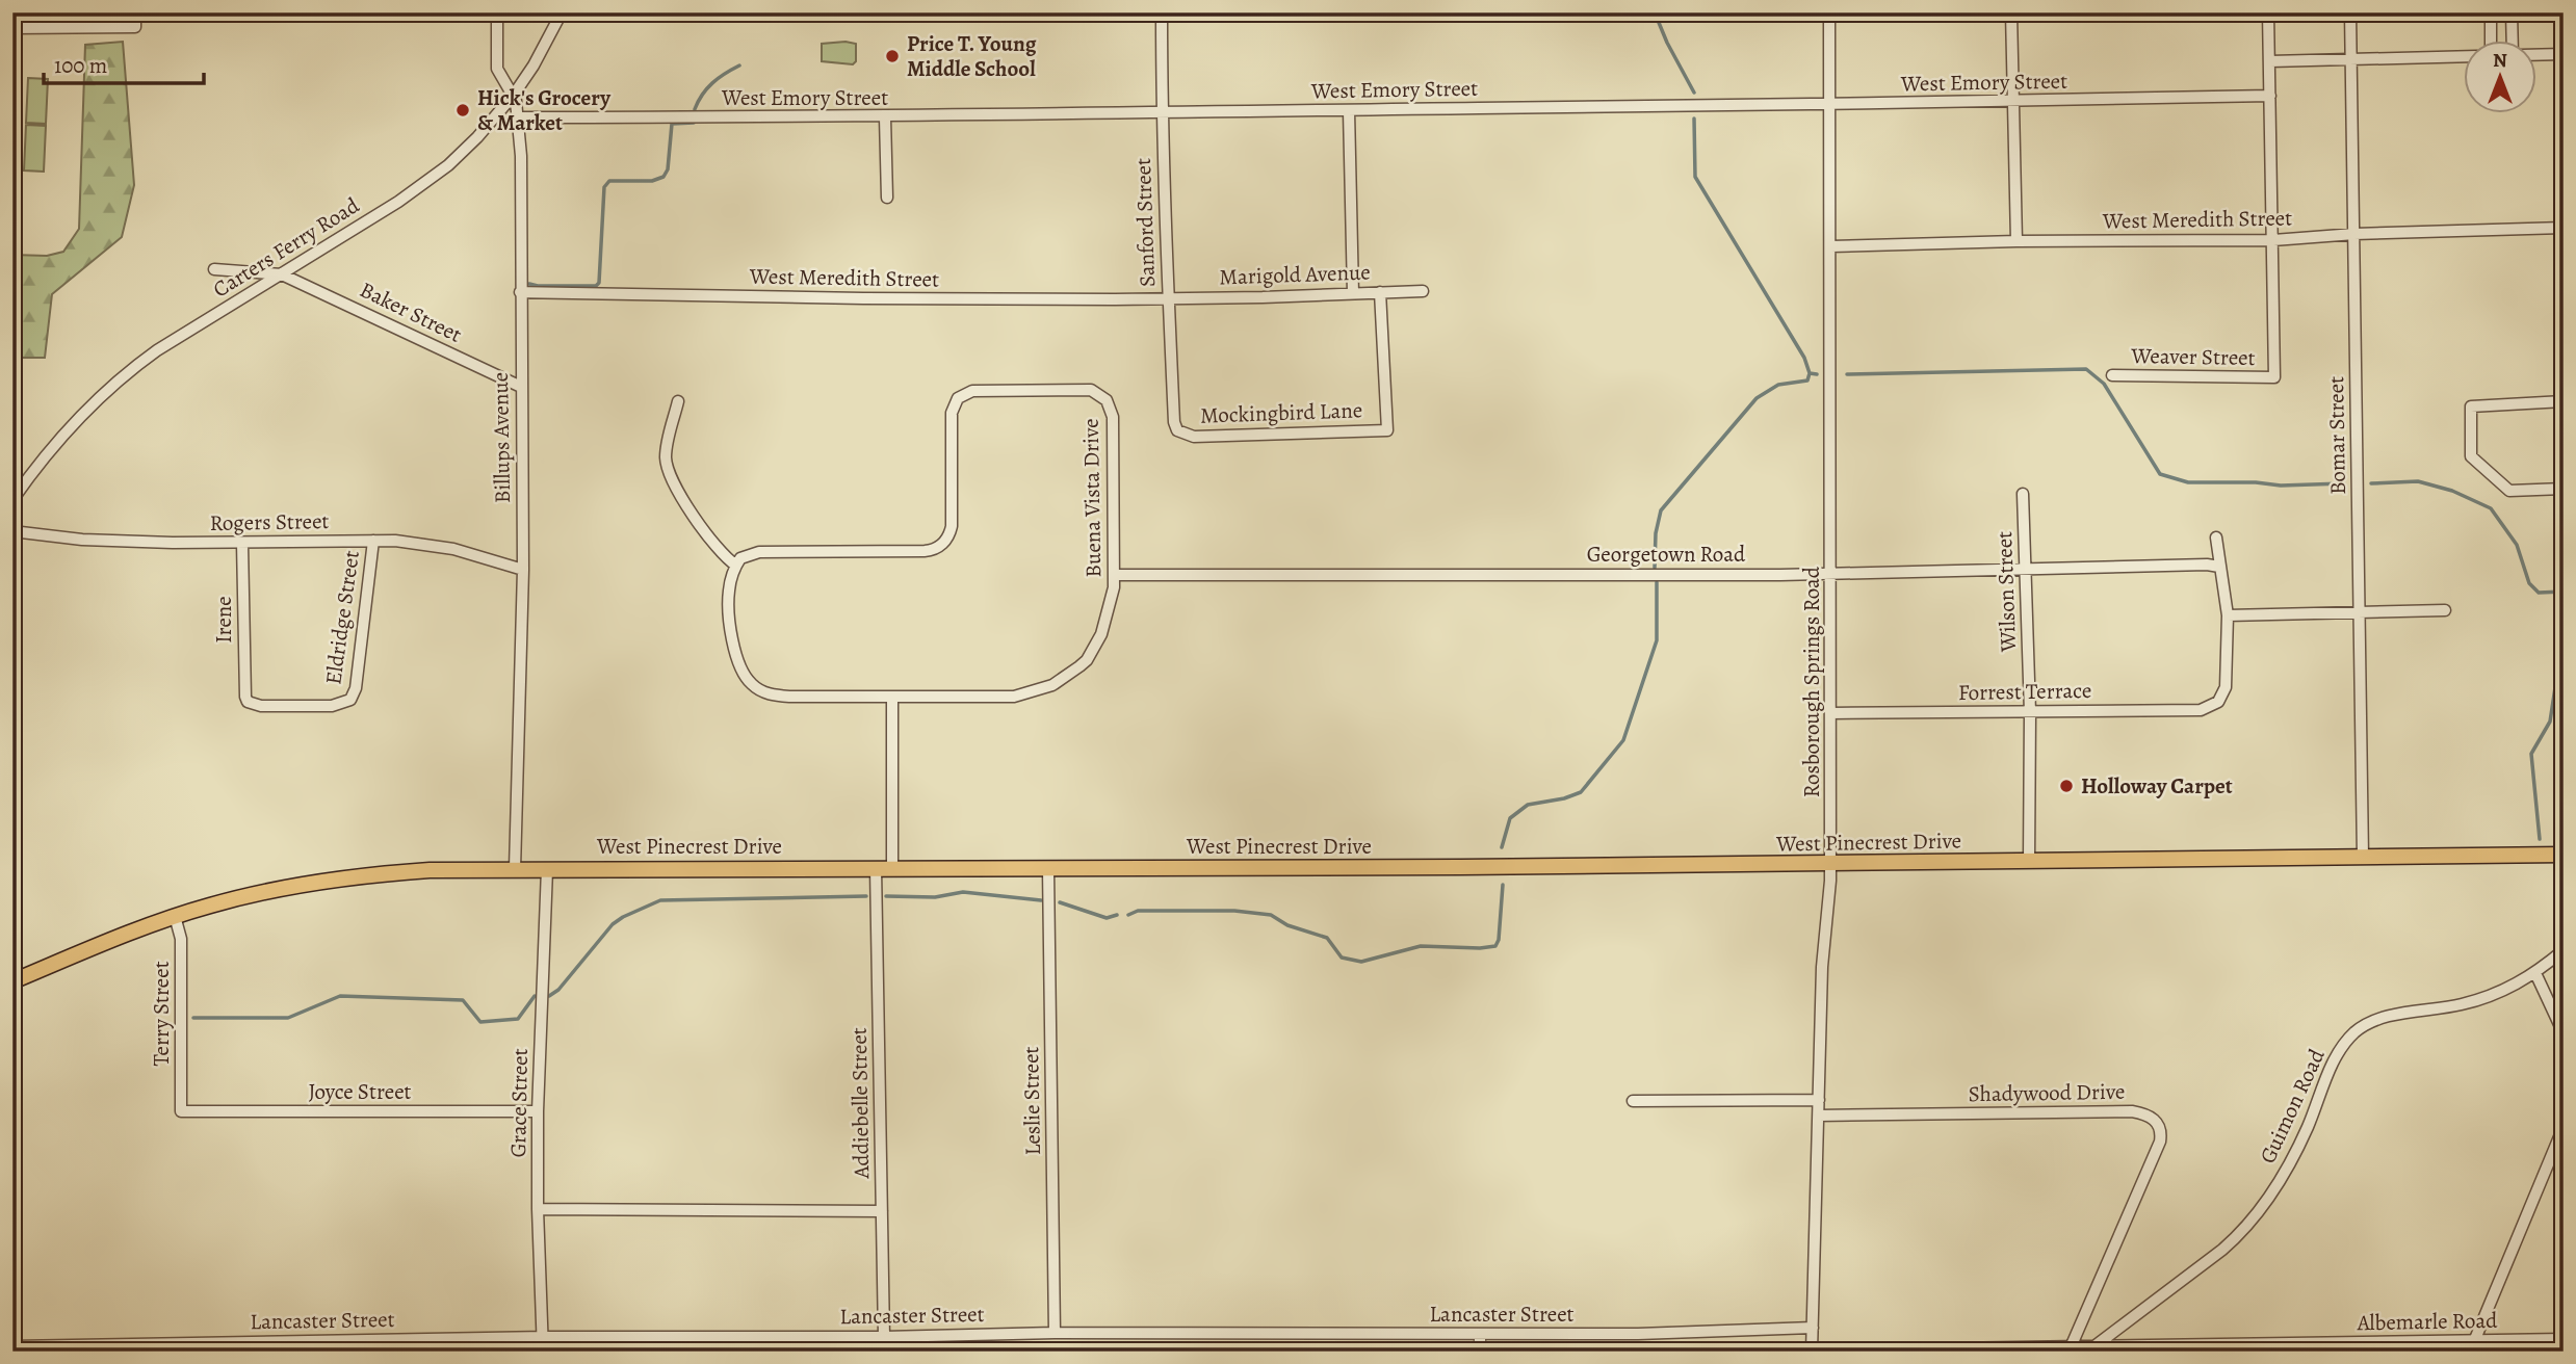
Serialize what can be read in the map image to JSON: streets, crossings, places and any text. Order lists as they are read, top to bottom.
{
  "streets": {
    "main road": ["West Pinecrest Drive"],
    "street": [
      "West Emory Street",
      "West Meredith Street",
      "Sanford Street",
      "Carters Ferry Road",
      "Marigold Avenue",
      "Baker Street",
      "Weaver Street",
      "Mockingbird Lane",
      "Bomar Street",
      "Billups Avenue",
      "Buena Vista Drive",
      "Rogers Street",
      "Georgetown Road",
      "Wilson Street",
      "Eldridge Street",
      "Irene",
      "Rosborough Springs Road",
      "Forrest Terrace",
      "Terry Street",
      "Joyce Street",
      "Shadywood Drive",
      "Leslie Street",
      "Grace Street",
      "Addiebelle Street",
      "Guimon Road",
      "Lancaster Street",
      "Albemarle Road"
    ]
  },
  "crossings": [
    ["West Emory Street", "Sanford Street"],
    ["West Emory Street", "Billups Avenue"],
    ["West Emory Street", "Rosborough Springs Road"],
    ["West Meredith Street", "Sanford Street"],
    ["West Meredith Street", "Marigold Avenue"],
    ["West Meredith Street", "Weaver Street"],
    ["West Meredith Street", "Bomar Street"],
    ["West Meredith Street", "Billups Avenue"],
    ["West Meredith Street", "Rosborough Springs Road"],
    ["Sanford Street", "Marigold Avenue"],
    ["Sanford Street", "Mockingbird Lane"],
    ["Carters Ferry Road", "Baker Street"],
    ["Carters Ferry Road", "Billups Avenue"],
    ["Marigold Avenue", "Mockingbird Lane"],
    ["Baker Street", "Billups Avenue"],
    ["Bomar Street", "West Pinecrest Drive"],
    ["Billups Avenue", "Rogers Street"],
    ["Billups Avenue", "West Pinecrest Drive"],
    ["Buena Vista Drive", "Georgetown Road"],
    ["Rogers Street", "Eldridge Street"],
    ["Rogers Street", "Irene"],
    ["Georgetown Road", "Wilson Street"],
    ["Georgetown Road", "Rosborough Springs Road"],
    ["Wilson Street", "Forrest Terrace"],
    ["Wilson Street", "West Pinecrest Drive"],
    ["Eldridge Street", "Irene"],
    ["Rosborough Springs Road", "Forrest Terrace"],
    ["Rosborough Springs Road", "West Pinecrest Drive"],
    ["Rosborough Springs Road", "Shadywood Drive"],
    ["Rosborough Springs Road", "Lancaster Street"],
    ["Rosborough Springs Road", "Albemarle Road"],
    ["West Pinecrest Drive", "Terry Street"],
    ["West Pinecrest Drive", "Leslie Street"],
    ["West Pinecrest Drive", "Grace Street"],
    ["West Pinecrest Drive", "Addiebelle Street"],
    ["Terry Street", "Joyce Street"],
    ["Joyce Street", "Grace Street"],
    ["Shadywood Drive", "Albemarle Road"],
    ["Leslie Street", "Lancaster Street"],
    ["Grace Street", "Lancaster Street"],
    ["Addiebelle Street", "Lancaster Street"],
    ["Guimon Road", "Albemarle Road"]
  ],
  "places": ["Price T. Young Middle School", "Hick's Grocery & Market", "Holloway Carpet"],
  "scale_bar": "100 m",
  "north": "top"
}
